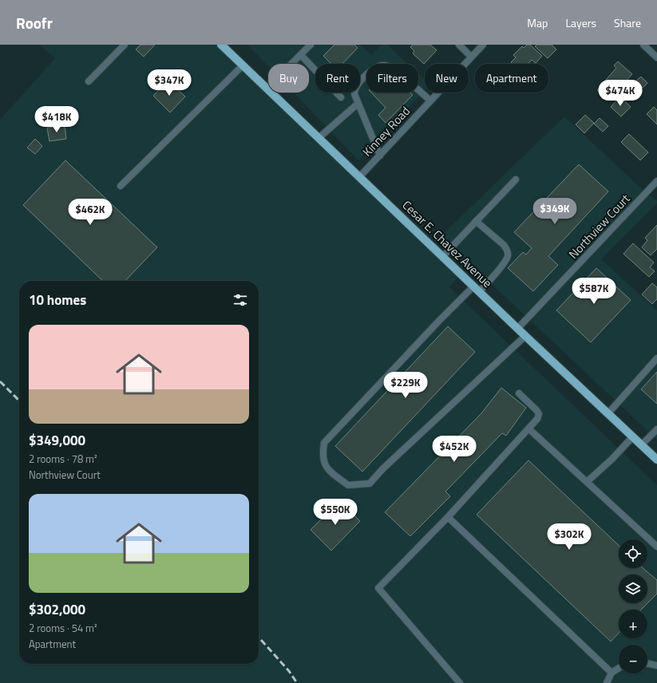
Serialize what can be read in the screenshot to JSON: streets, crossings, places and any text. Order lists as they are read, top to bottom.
{
  "streets": {
    "main road": ["Cesar E. Chavez Avenue"],
    "street": ["Kinney Road", "Northview Court"]
  },
  "crossings": [
    ["Kinney Road", "Cesar E. Chavez Avenue"],
    ["Northview Court", "Cesar E. Chavez Avenue"]
  ],
  "page": {
    "header": "Roofr",
    "nav": ["Map", "Layers", "Share"],
    "chip": [
      "Buy",
      "Rent",
      "Filters",
      "New",
      "Apartment"
    ],
    "price": [
      "$347K",
      "$474K",
      "$418K",
      "$349K",
      "$462K",
      "$587K",
      "$229K",
      "$452K",
      "$550K",
      "$302K"
    ],
    "heading": "10 homes",
    "list": [
      {
        "name": "$349,000",
        "note": "2 rooms · 78 m² · Northview Court"
      },
      {
        "name": "$302,000",
        "note": "2 rooms · 54 m² · Apartment"
      }
    ],
    "map_buttons": ["+", "−"]
  }
}
